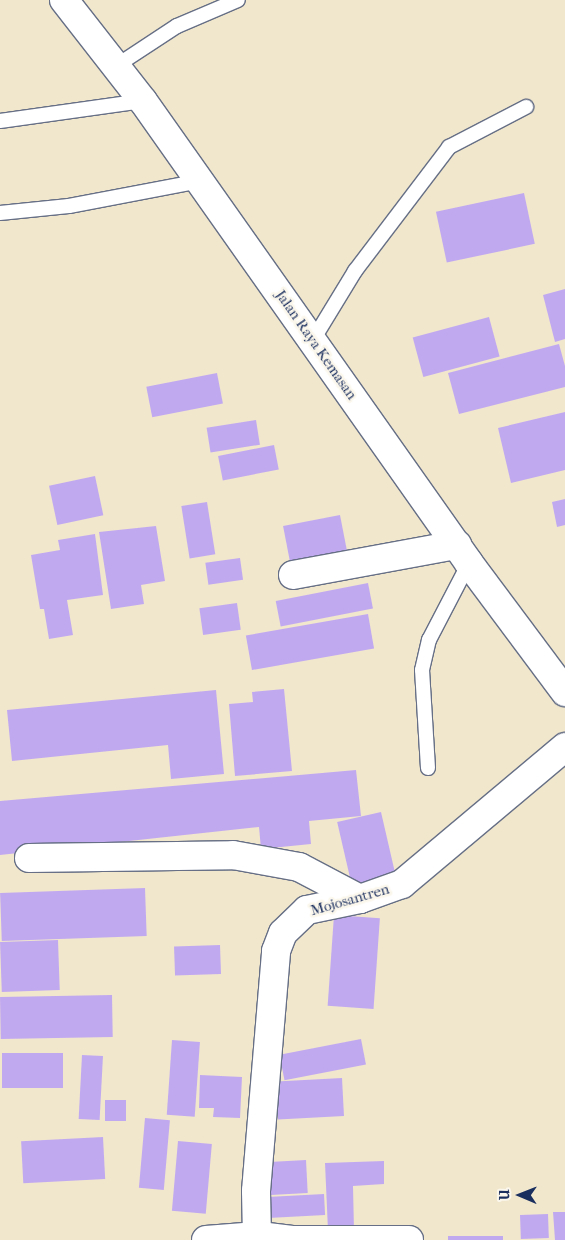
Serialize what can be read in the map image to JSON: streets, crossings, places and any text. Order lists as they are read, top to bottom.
{
  "streets": {
    "street": ["Jalan Raya Kemasan", "Mojosantren"]
  },
  "north": "left"
}
